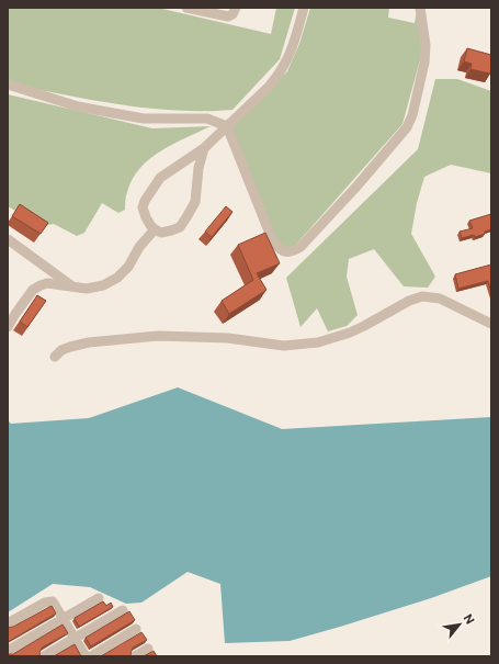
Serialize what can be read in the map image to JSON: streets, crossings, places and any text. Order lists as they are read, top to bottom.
{
  "north": "top right"
}
